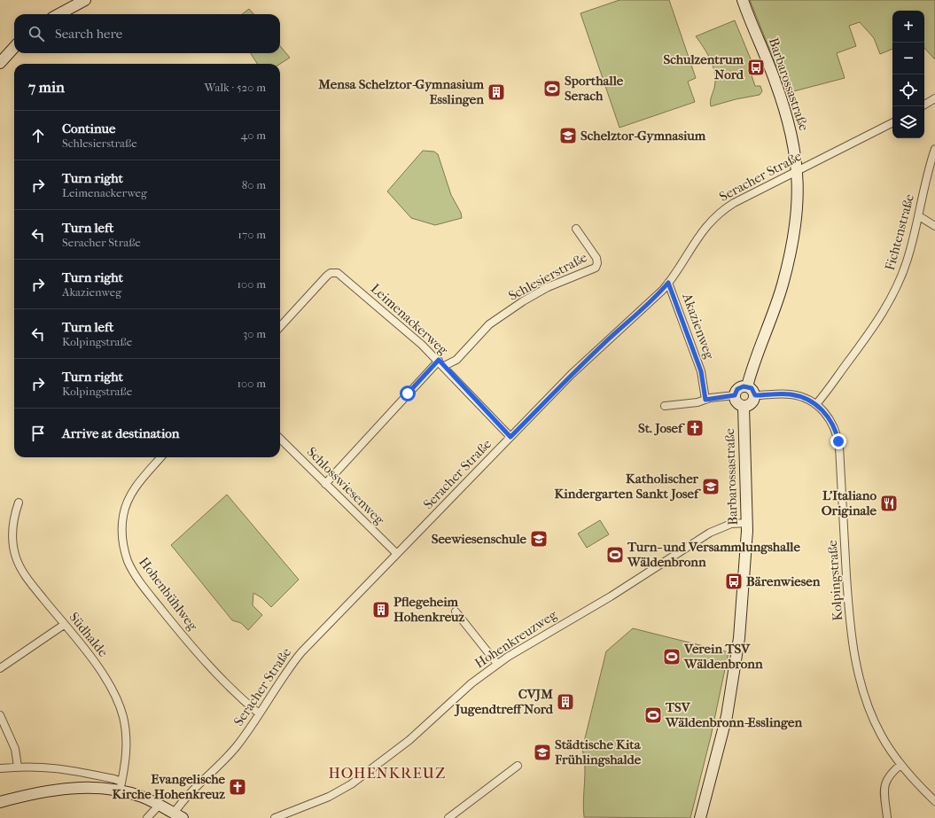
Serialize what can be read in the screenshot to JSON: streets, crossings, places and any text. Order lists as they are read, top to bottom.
{
  "streets": {
    "street": [
      "Barbarossastraße",
      "Seracher Straße",
      "Fichtenstraße",
      "Schlesierstraße",
      "Leimenackerweg",
      "Akazienweg",
      "Schlosswiesenweg",
      "Kolpingstraße",
      "Hohenbühlweg",
      "Südhalde",
      "Hohenkreuzweg"
    ]
  },
  "crossings": [
    ["Barbarossastraße", "Seracher Straße"],
    ["Barbarossastraße", "Kolpingstraße"],
    ["Barbarossastraße", "Hohenkreuzweg"],
    ["Seracher Straße", "Leimenackerweg"],
    ["Seracher Straße", "Akazienweg"],
    ["Seracher Straße", "Schlosswiesenweg"],
    ["Seracher Straße", "Hohenbühlweg"],
    ["Fichtenstraße", "Kolpingstraße"],
    ["Schlesierstraße", "Leimenackerweg"]
  ],
  "districts": ["HOHENKREUZ"],
  "places": {
    "bus stop": ["Schulzentrum Nord", "Bärenwiesen"],
    "sports": [
      "Sporthalle Serach",
      "Turn- und Versammlungshalle Wäldenbronn",
      "Verein TSV Wäldenbronn",
      "TSV Wäldenbronn-Esslingen"
    ],
    "building": ["Mensa Schelztor-Gymnasium Esslingen", "Pflegeheim Hohenkreuz", "CVJM Jugendtreff Nord"],
    "school or university": [
      "Schelztor-Gymnasium",
      "Katholischer Kindergarten Sankt Josef",
      "Seewiesenschule",
      "Städtische Kita Frühlingshalde"
    ],
    "church": ["St. Josef", "Evangelische Kirche Hohenkreuz"],
    "restaurant": ["L'Italiano Originale"]
  },
  "page": {
    "map_buttons": ["+", "−"],
    "search": "Search here",
    "heading": ["7 min", "Walk · 520 m"],
    "list": [
      ["Continue", "Schlesierstraße", "40 m"],
      ["Turn right", "Leimenackerweg", "80 m"],
      ["Turn left", "Seracher Straße", "170 m"],
      ["Turn right", "Akazienweg", "100 m"],
      ["Turn left", "Kolpingstraße", "30 m"],
      ["Turn right", "Kolpingstraße", "100 m"],
      "Arrive at destination"
    ]
  }
}
